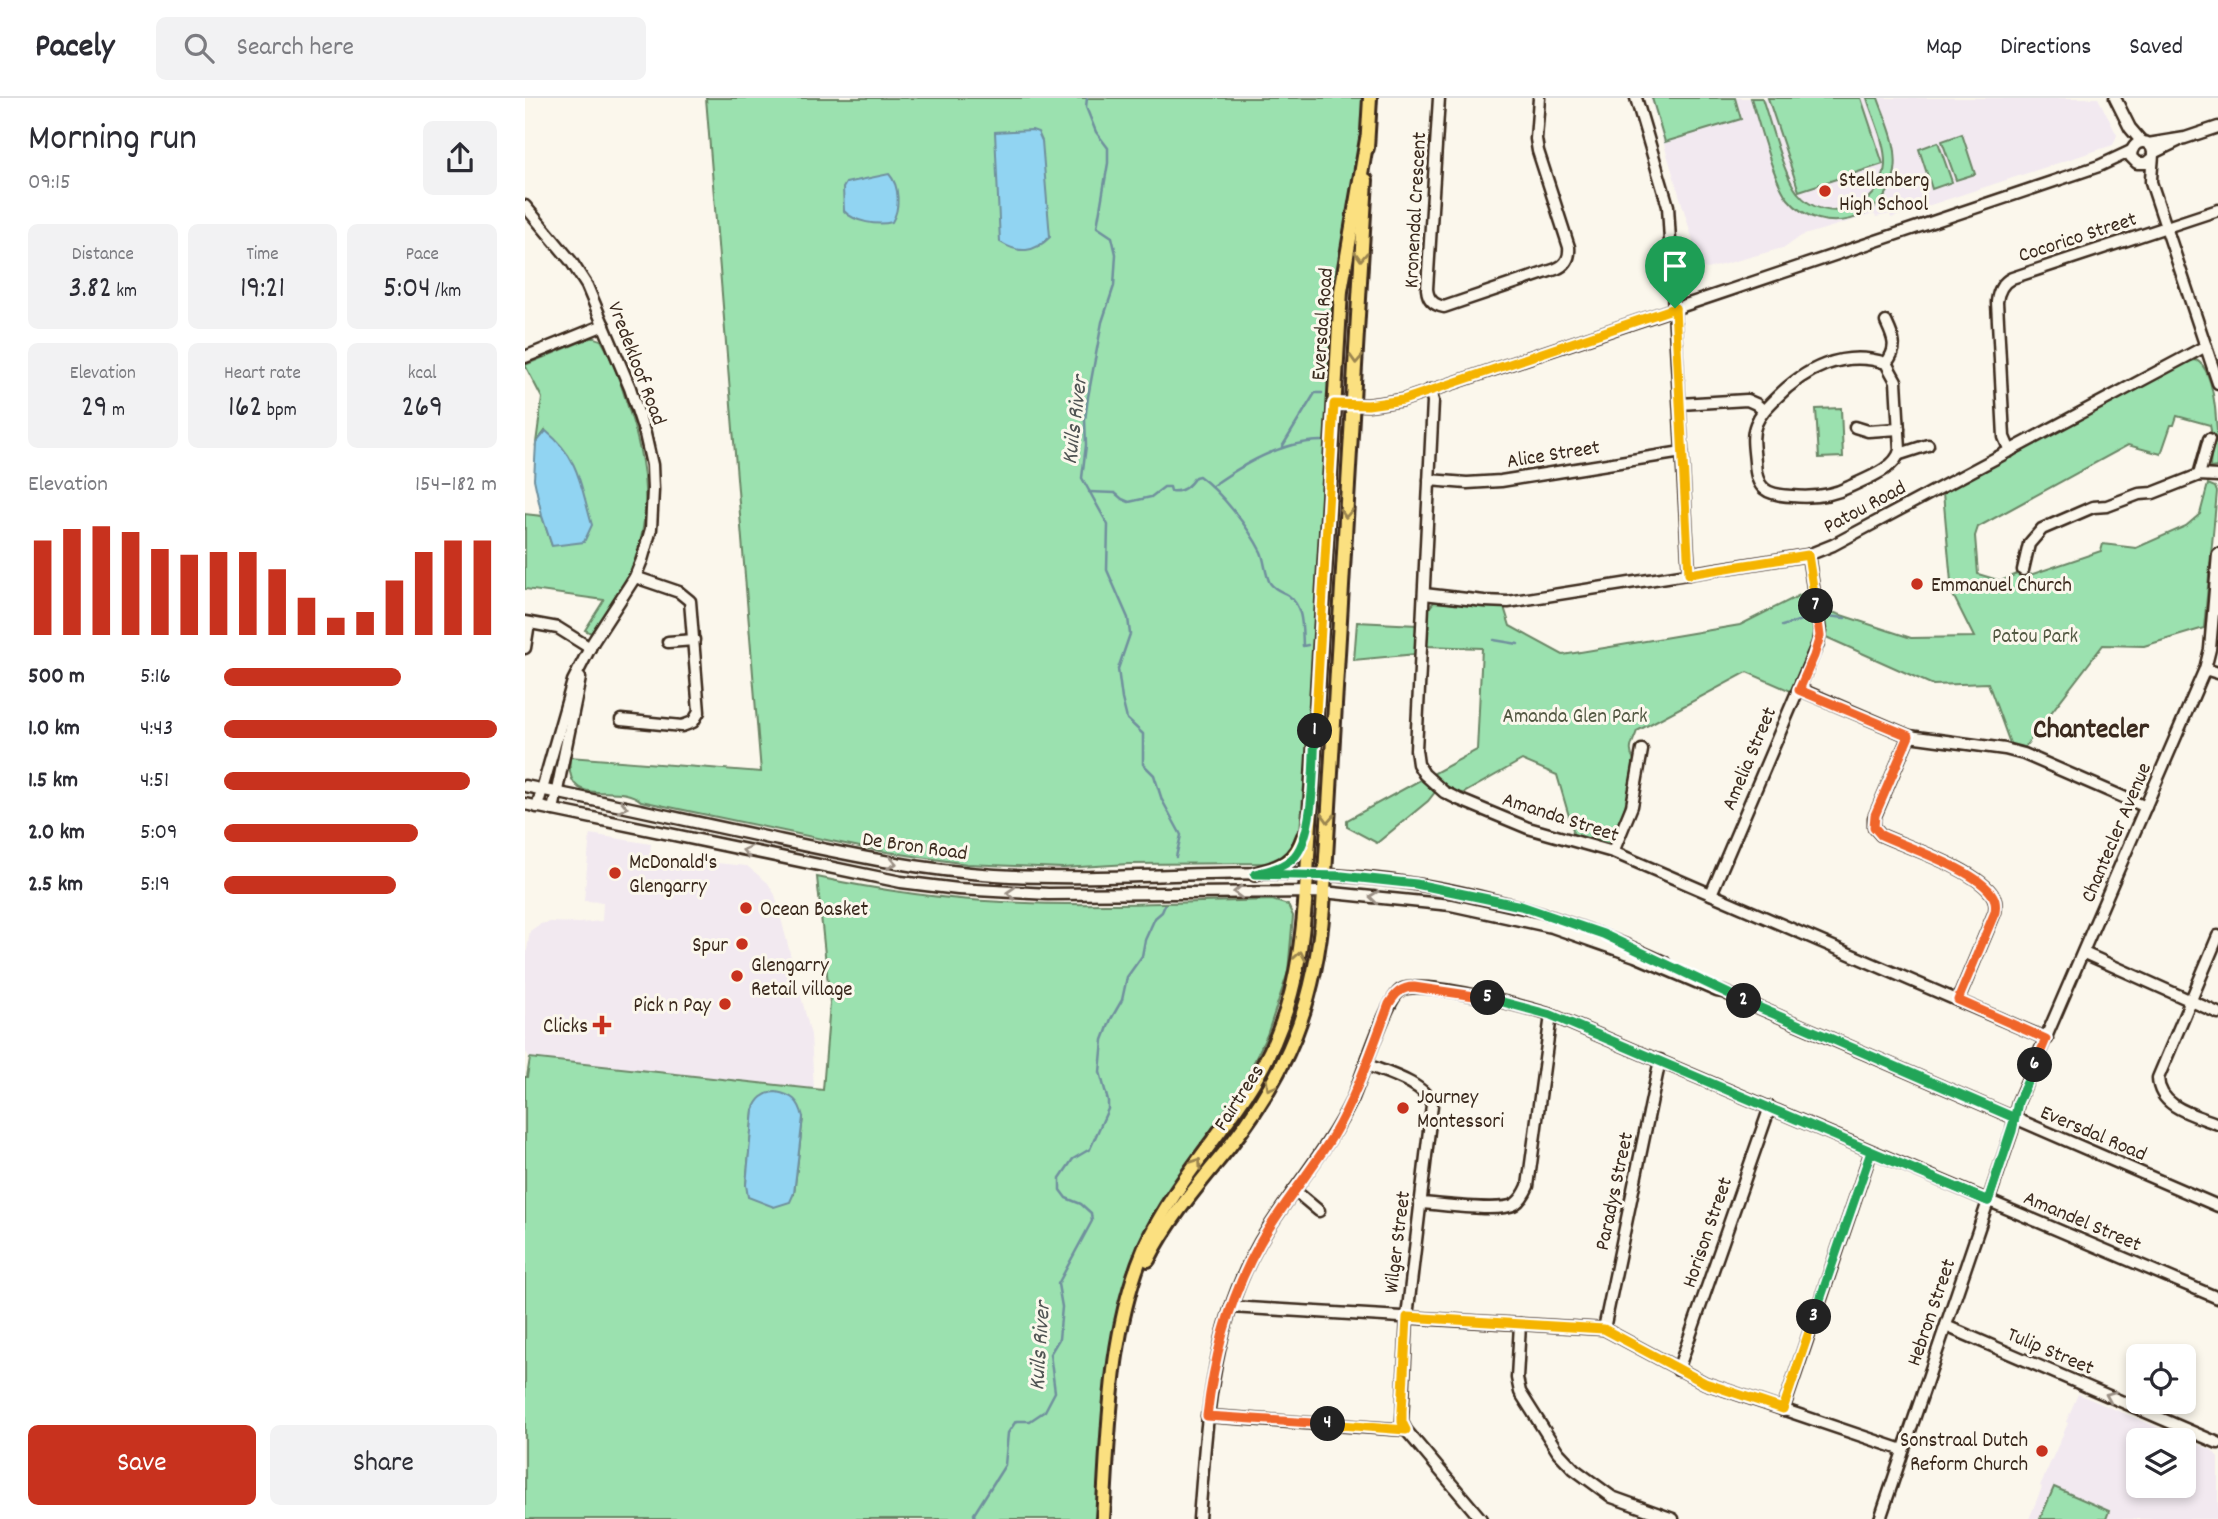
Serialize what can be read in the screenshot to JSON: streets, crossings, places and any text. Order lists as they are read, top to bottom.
{
  "streets": {
    "main road": ["Eversdal Road", "Fairtrees"],
    "street": [
      "Kronendal Crescent",
      "Cocorico Street",
      "Vredekloof Road",
      "Alice Street",
      "Patou Road",
      "Amelia Street",
      "Amanda Street",
      "Chantecler Avenue",
      "De Bron Road",
      "Paradys Street",
      "Amandel Street",
      "Horison Street",
      "Wilger Street",
      "Hebron Street",
      "Tulip Street"
    ]
  },
  "crossings": [
    ["Cocorico Street", "Patou Road"],
    ["Eversdal Road", "Chantecler Avenue"],
    ["Eversdal Road", "De Bron Road"],
    ["Eversdal Road", "Fairtrees"],
    ["Eversdal Road", "Hebron Street"],
    ["Vredekloof Road", "De Bron Road"],
    ["Alice Street", "Amanda Street"],
    ["Patou Road", "Amelia Street"],
    ["Patou Road", "Amanda Street"],
    ["Amelia Street", "Amanda Street"],
    ["Amanda Street", "Chantecler Avenue"],
    ["Chantecler Avenue", "Hebron Street"],
    ["De Bron Road", "Fairtrees"],
    ["Paradys Street", "Amandel Street"],
    ["Amandel Street", "Horison Street"],
    ["Amandel Street", "Wilger Street"],
    ["Amandel Street", "Hebron Street"],
    ["Hebron Street", "Tulip Street"]
  ],
  "one_way": ["Tulip Street"],
  "districts": ["Chantecler"],
  "water": ["Kuils River"],
  "parks": ["Patou Park", "Amanda Glen Park"],
  "places": {
    "other": [
      "Stellenberg High School",
      "Emmanuel Church",
      "McDonald's Glengarry",
      "Ocean Basket",
      "Spur",
      "Glengarry Retail village",
      "Pick n Pay",
      "Journey Montessori",
      "Sonstraal Dutch Reform Church"
    ],
    "health": ["Clicks"]
  },
  "page": {
    "header": "Pacely",
    "search": "Search here",
    "nav": ["Map", "Directions", "Saved"],
    "heading": ["Morning run", "09:15"],
    "stats": [
      ["Distance", "3.82 km"],
      ["Time", "19:21"],
      ["Pace", "5:04 /km"],
      ["Elevation", "29 m"],
      ["Heart rate", "162 bpm"],
      ["kcal", "269"]
    ],
    "chart": ["Elevation", "154–182 m"],
    "pins": [
      "7",
      "1",
      "5",
      "2",
      "6",
      "3",
      "4"
    ],
    "list": [
      {
        "name": "500 m",
        "note": "5:16"
      },
      {
        "name": "1.0 km",
        "note": "4:43"
      },
      {
        "name": "1.5 km",
        "note": "4:51"
      },
      {
        "name": "2.0 km",
        "note": "5:09"
      },
      {
        "name": "2.5 km",
        "note": "5:19"
      }
    ],
    "buttons": ["Save", "Share"]
  }
}
